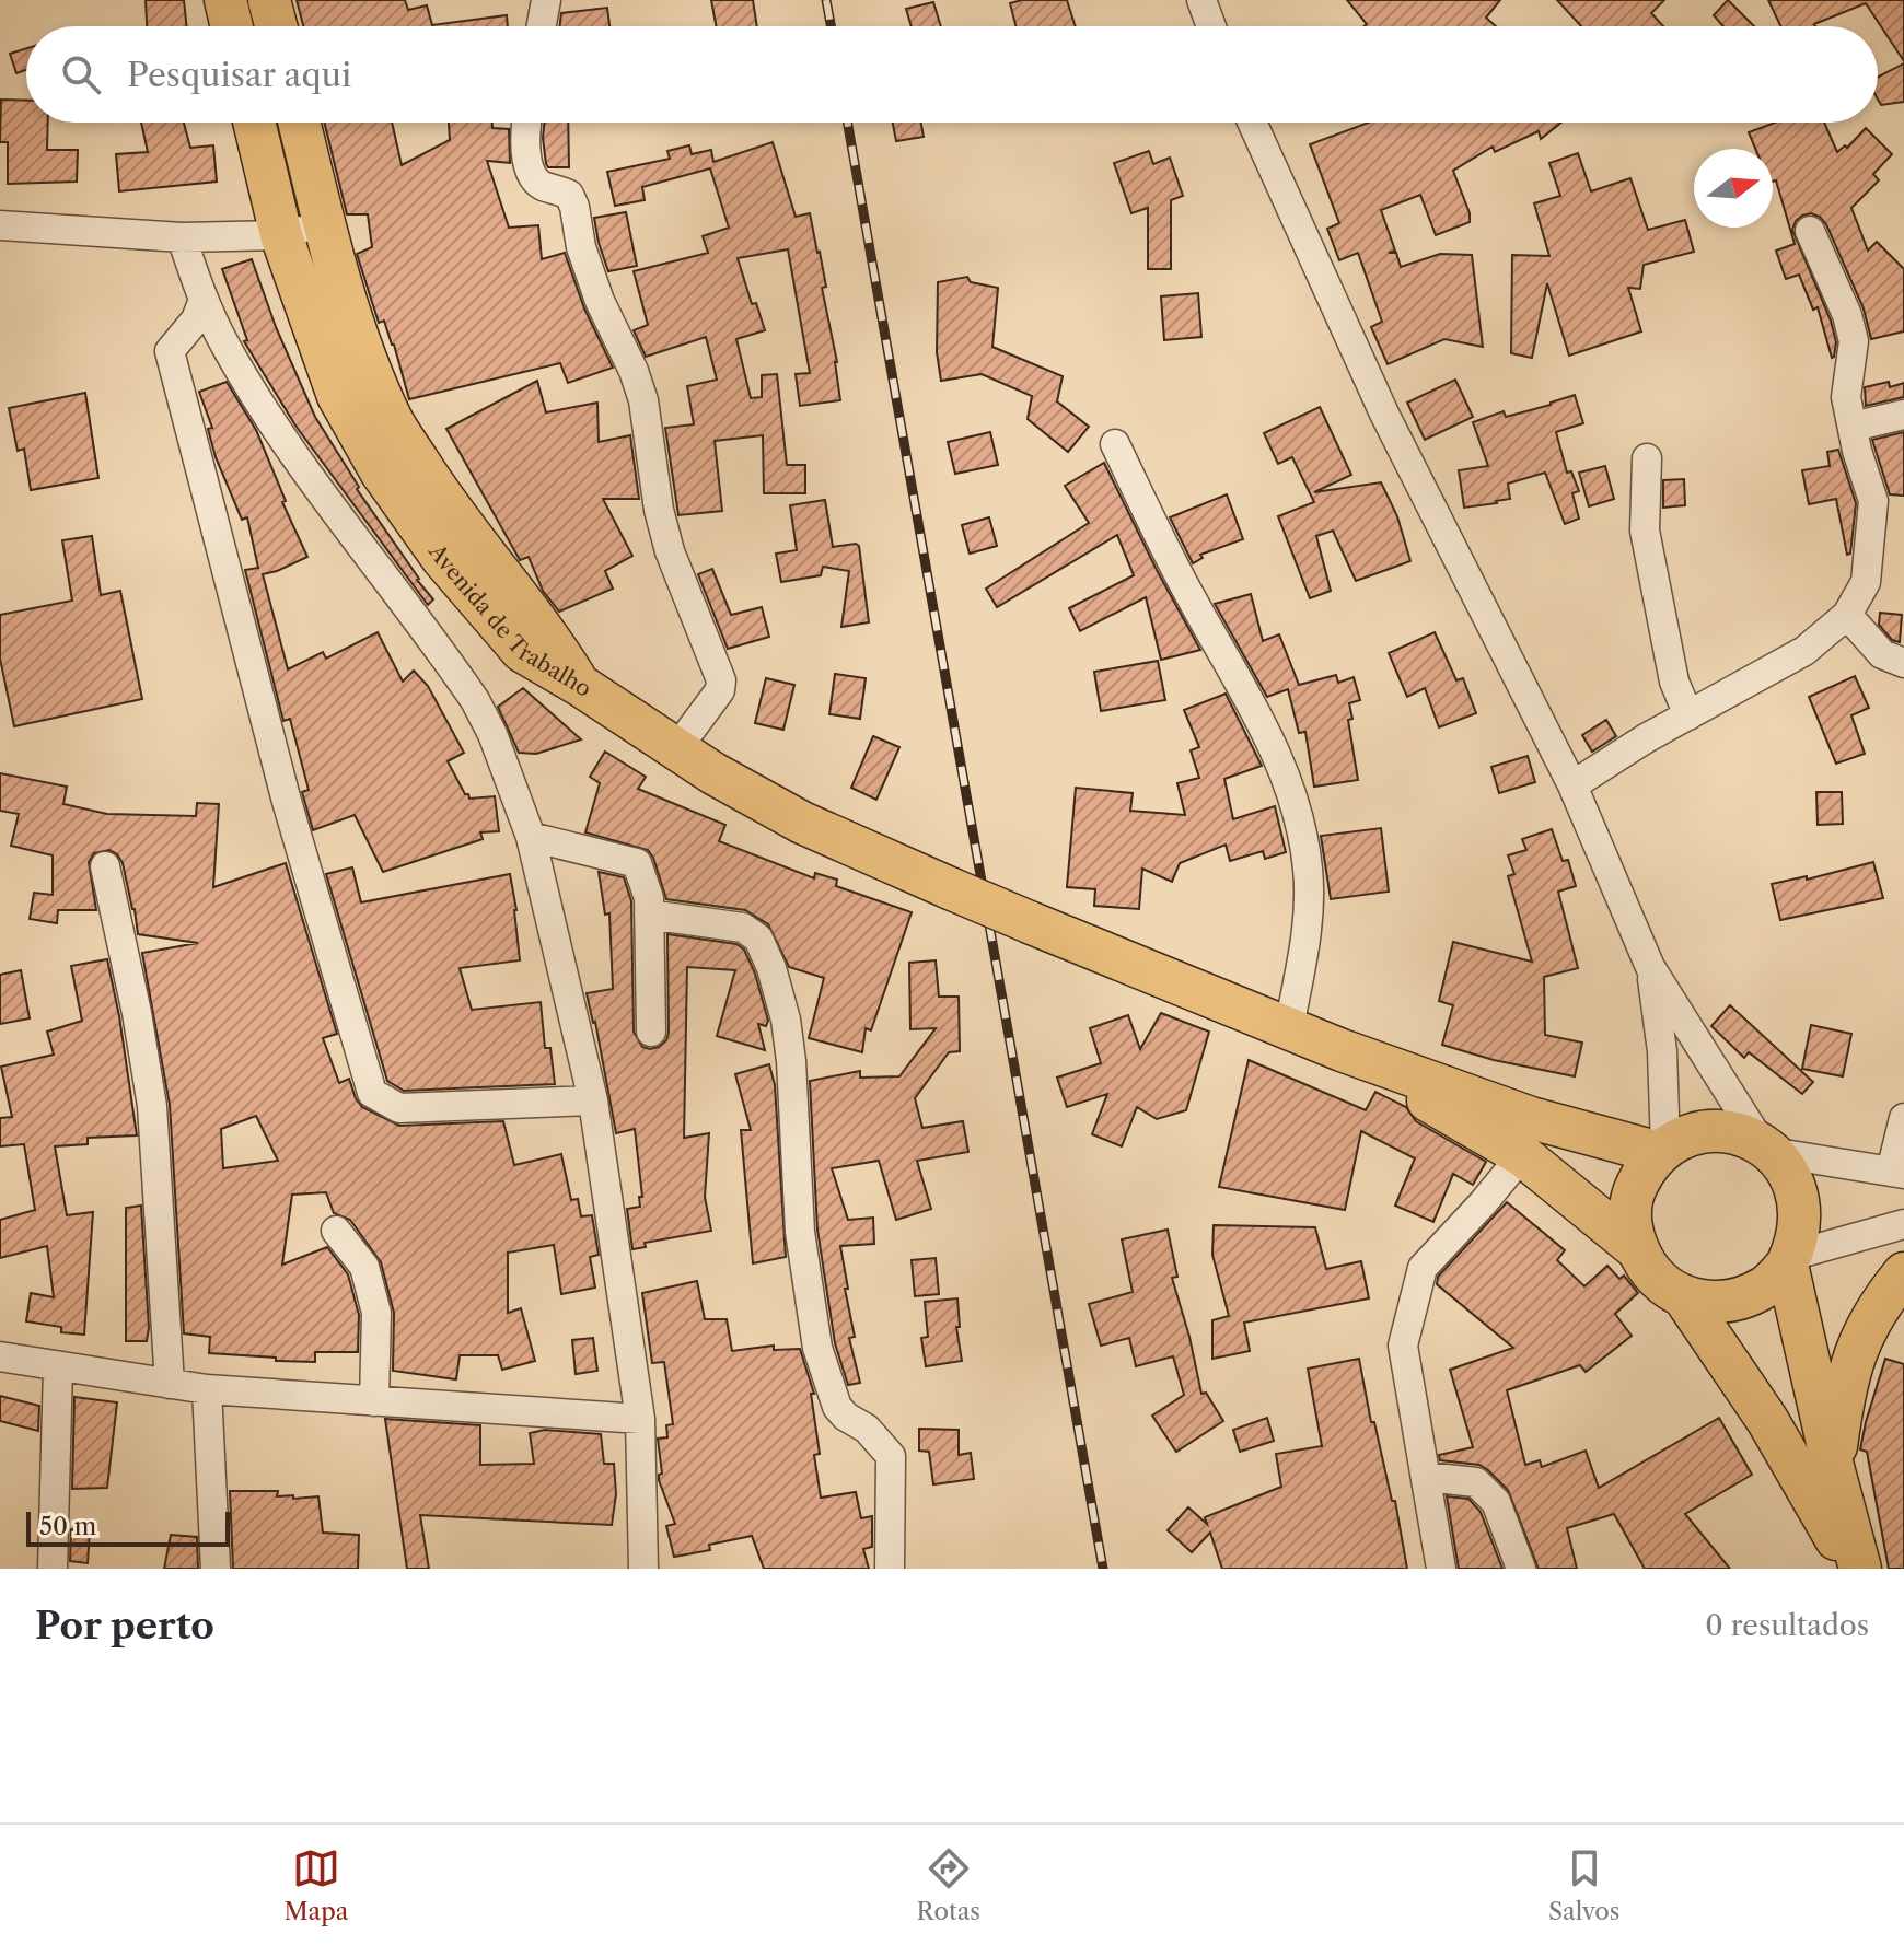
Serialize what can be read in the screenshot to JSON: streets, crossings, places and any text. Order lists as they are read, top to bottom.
{
  "streets": {
    "highway": ["Avenida de Trabalho"]
  },
  "scale_bar": "50 m",
  "north": "right",
  "page": {
    "search": "Pesquisar aqui",
    "scale": "50 m",
    "heading": ["Por perto", "0 resultados"],
    "nav": ["Mapa", "Rotas", "Salvos"]
  }
}
